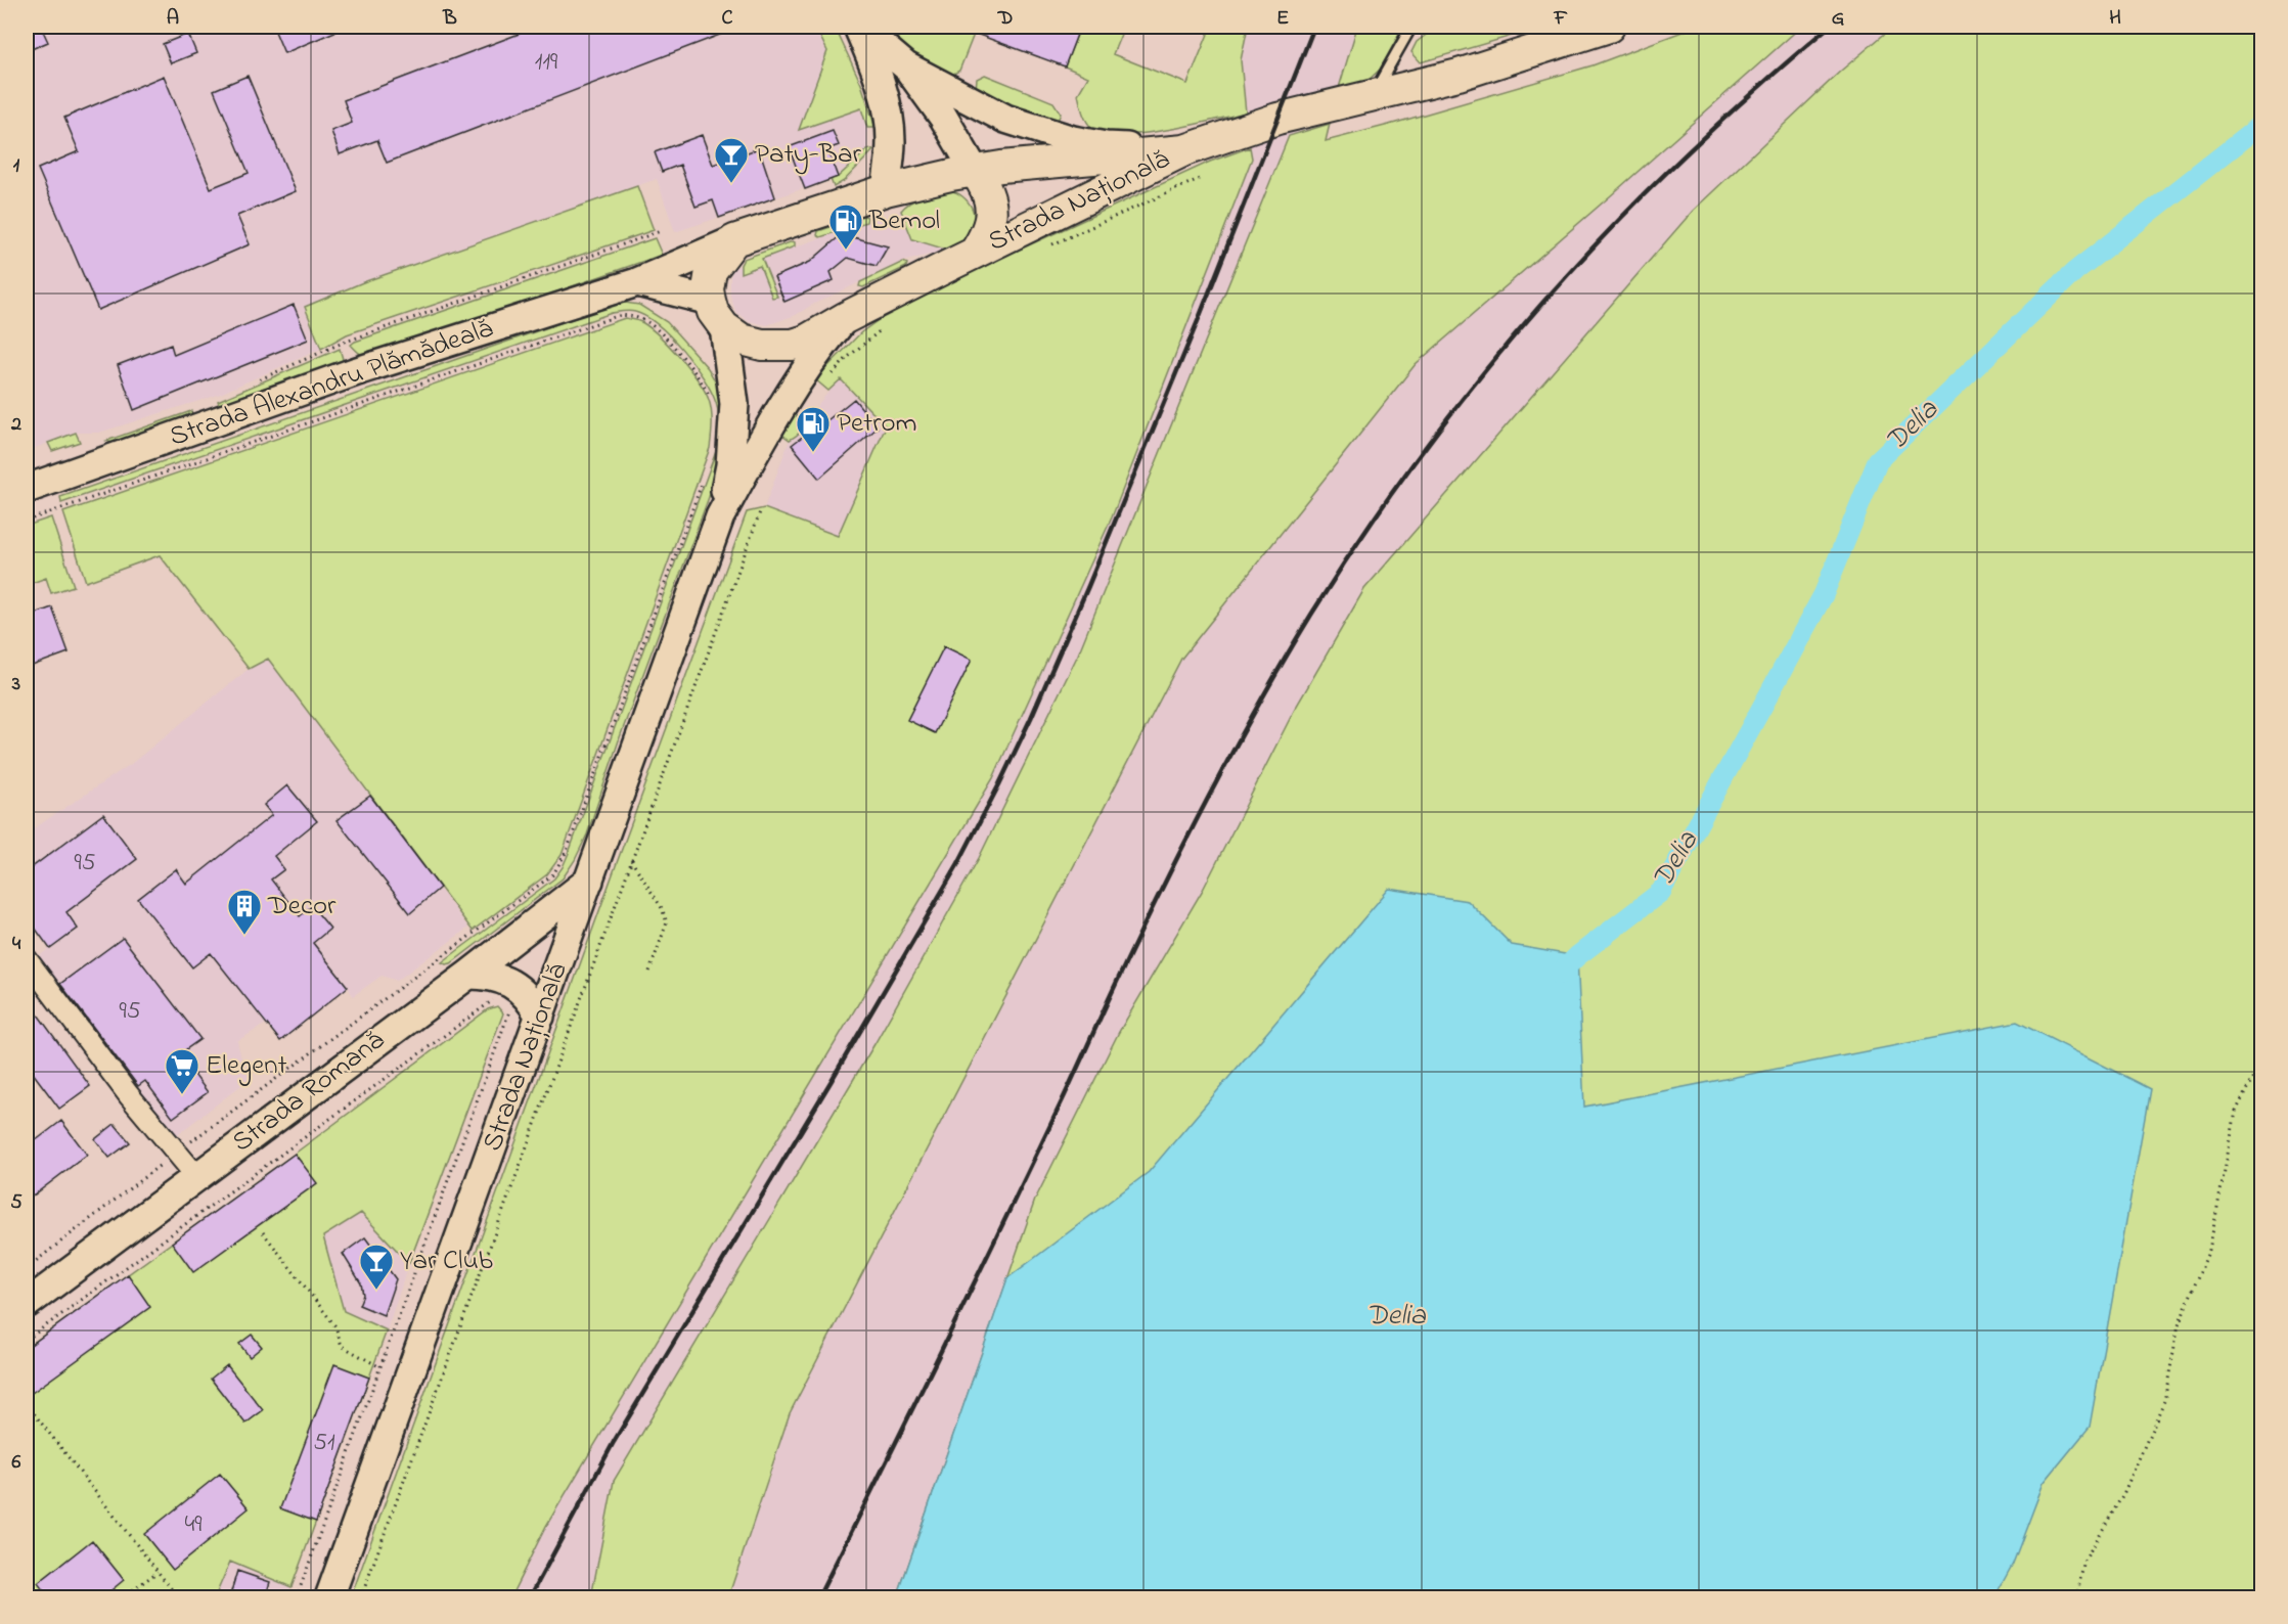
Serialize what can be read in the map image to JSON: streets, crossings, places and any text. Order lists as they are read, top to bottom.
{
  "streets": {
    "main road": ["Strada Națională"],
    "street": ["Strada Alexandru Plămădeală", "Strada Romană"]
  },
  "crossings": [
    ["Strada Națională", "Strada Alexandru Plămădeală"],
    ["Strada Națională", "Strada Romană"]
  ],
  "water": ["Delia"],
  "places": {
    "bar": ["Paty-Bar", "Yar Club"],
    "fuel station": ["Bemol", "Petrom"],
    "building": ["Decor"],
    "supermarket": ["Elegent"]
  },
  "house_numbers": [
    "119",
    "95",
    "95",
    "51",
    "49"
  ],
  "grid": {
    "columns": [
      "A",
      "B",
      "C",
      "D",
      "E",
      "F",
      "G",
      "H"
    ],
    "rows": [
      "1",
      "2",
      "3",
      "4",
      "5",
      "6"
    ]
  }
}
